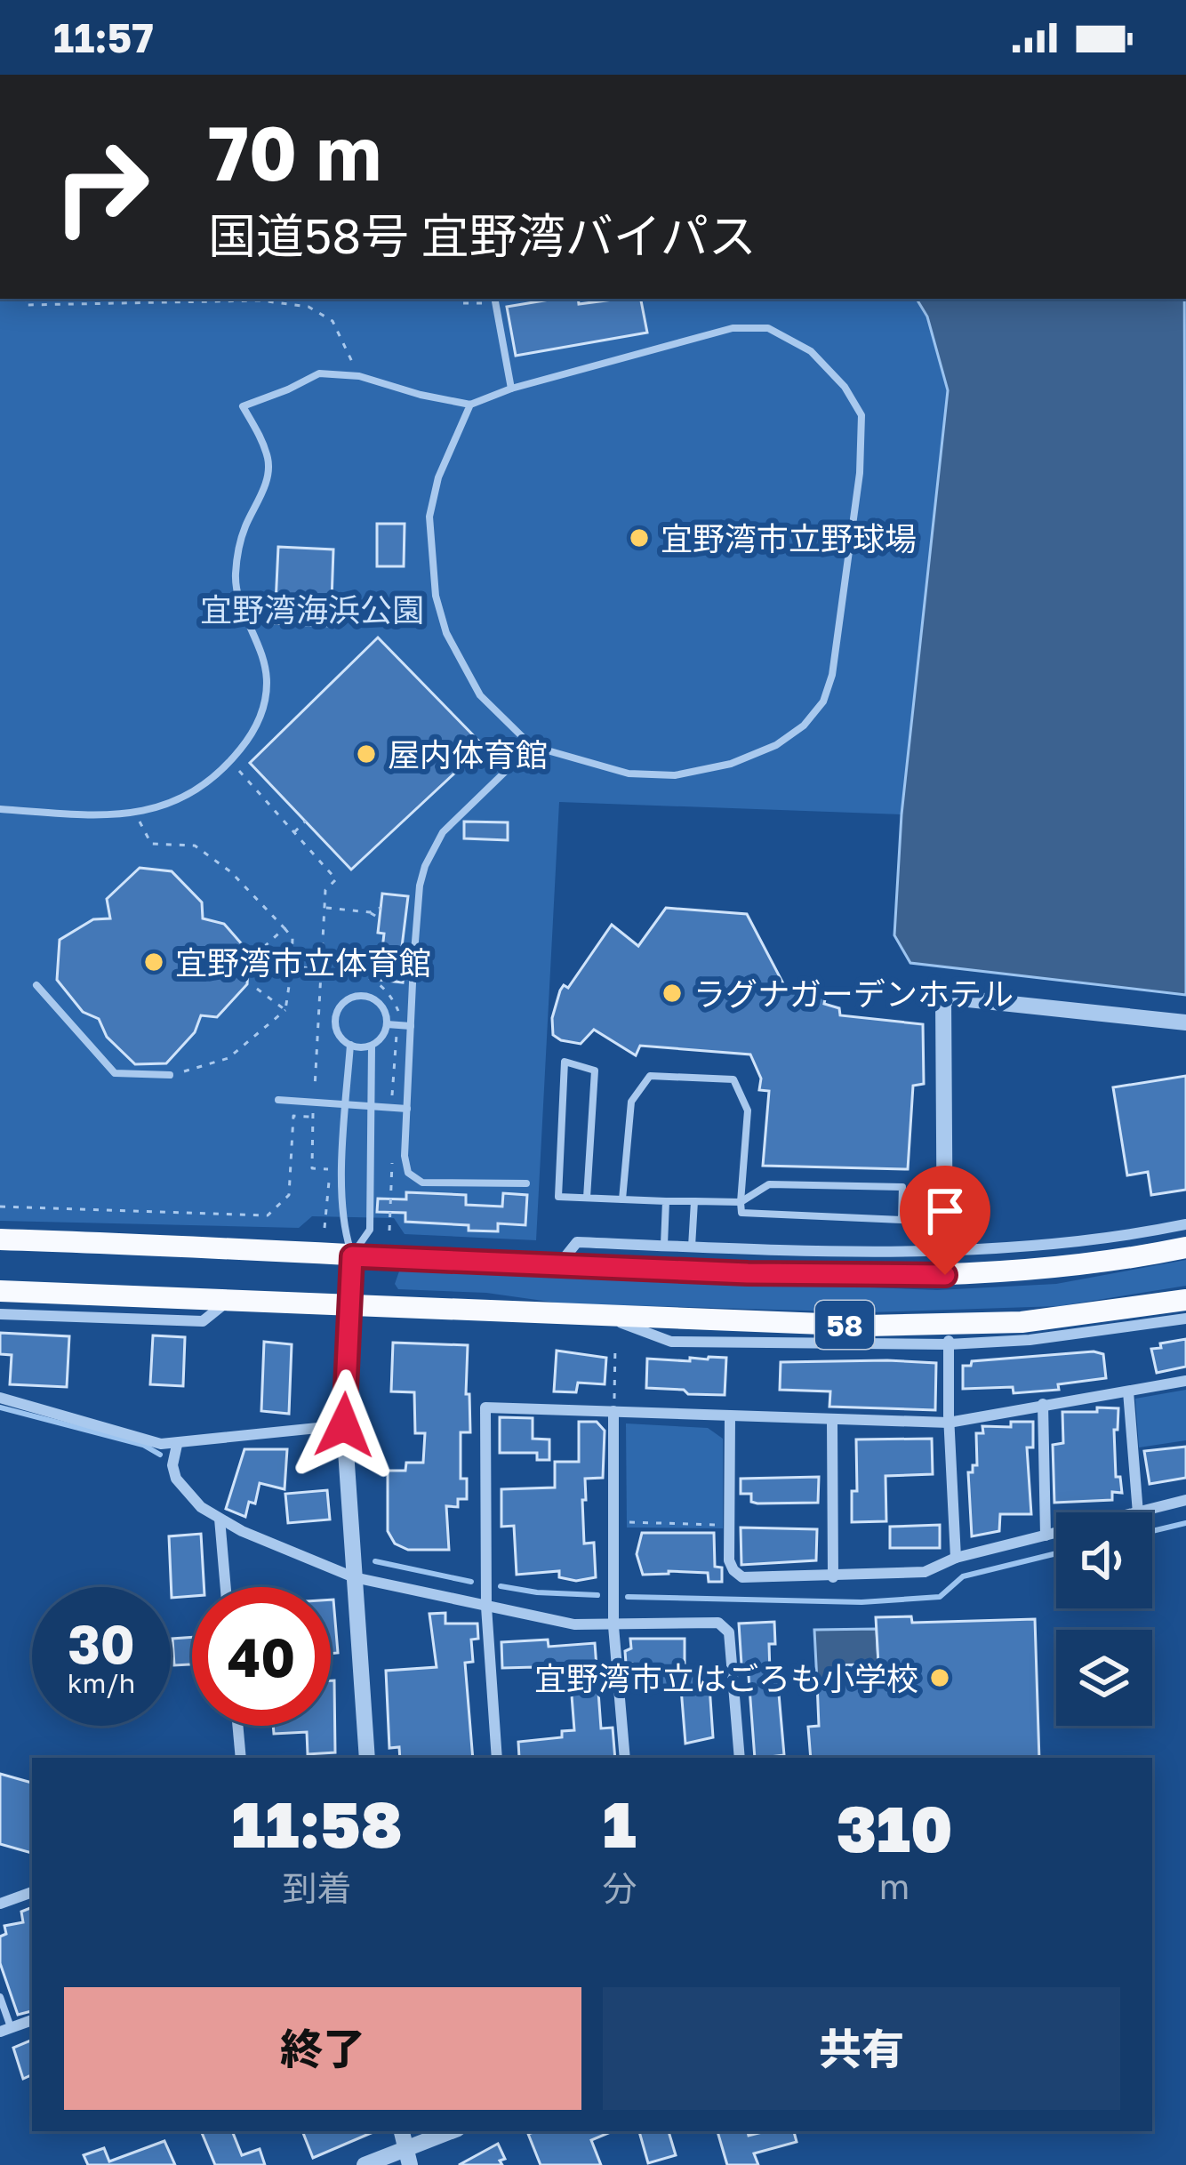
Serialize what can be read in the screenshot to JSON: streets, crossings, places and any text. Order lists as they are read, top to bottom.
{
  "streets": {
    "highway": ["58"]
  },
  "parks": ["宜野湾海浜公園"],
  "places": [
    "宜野湾市立野球場",
    "屋内体育館",
    "宜野湾市立体育館",
    "ラグナガーデンホテル",
    "宜野湾市立はごろも小学校"
  ],
  "page": {
    "status": "11:57",
    "turn": ["70 m", "国道58号 宜野湾バイパス"],
    "speed": "30 km/h",
    "limit": "40",
    "eta": [
      "11:58",
      "到着",
      "1",
      "分",
      "310",
      "m"
    ],
    "buttons": ["終了", "共有"]
  }
}
